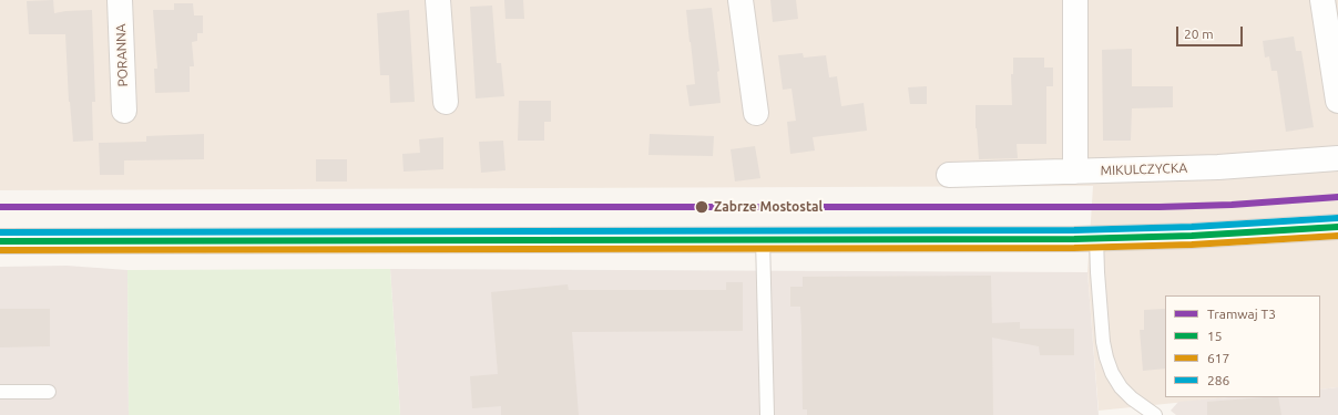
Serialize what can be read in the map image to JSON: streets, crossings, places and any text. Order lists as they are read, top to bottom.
{
  "streets": {
    "main road": ["PORANNA", "MIKULCZYCKA"]
  },
  "places": ["Zabrze Mostostal"],
  "lines": [
    "tram line T3",
    "transit line 286",
    "transit line 15",
    "transit line 617"
  ],
  "legend": [
    "Tramwaj T3",
    "15",
    "617",
    "286"
  ],
  "scale_bar": "20 m"
}
